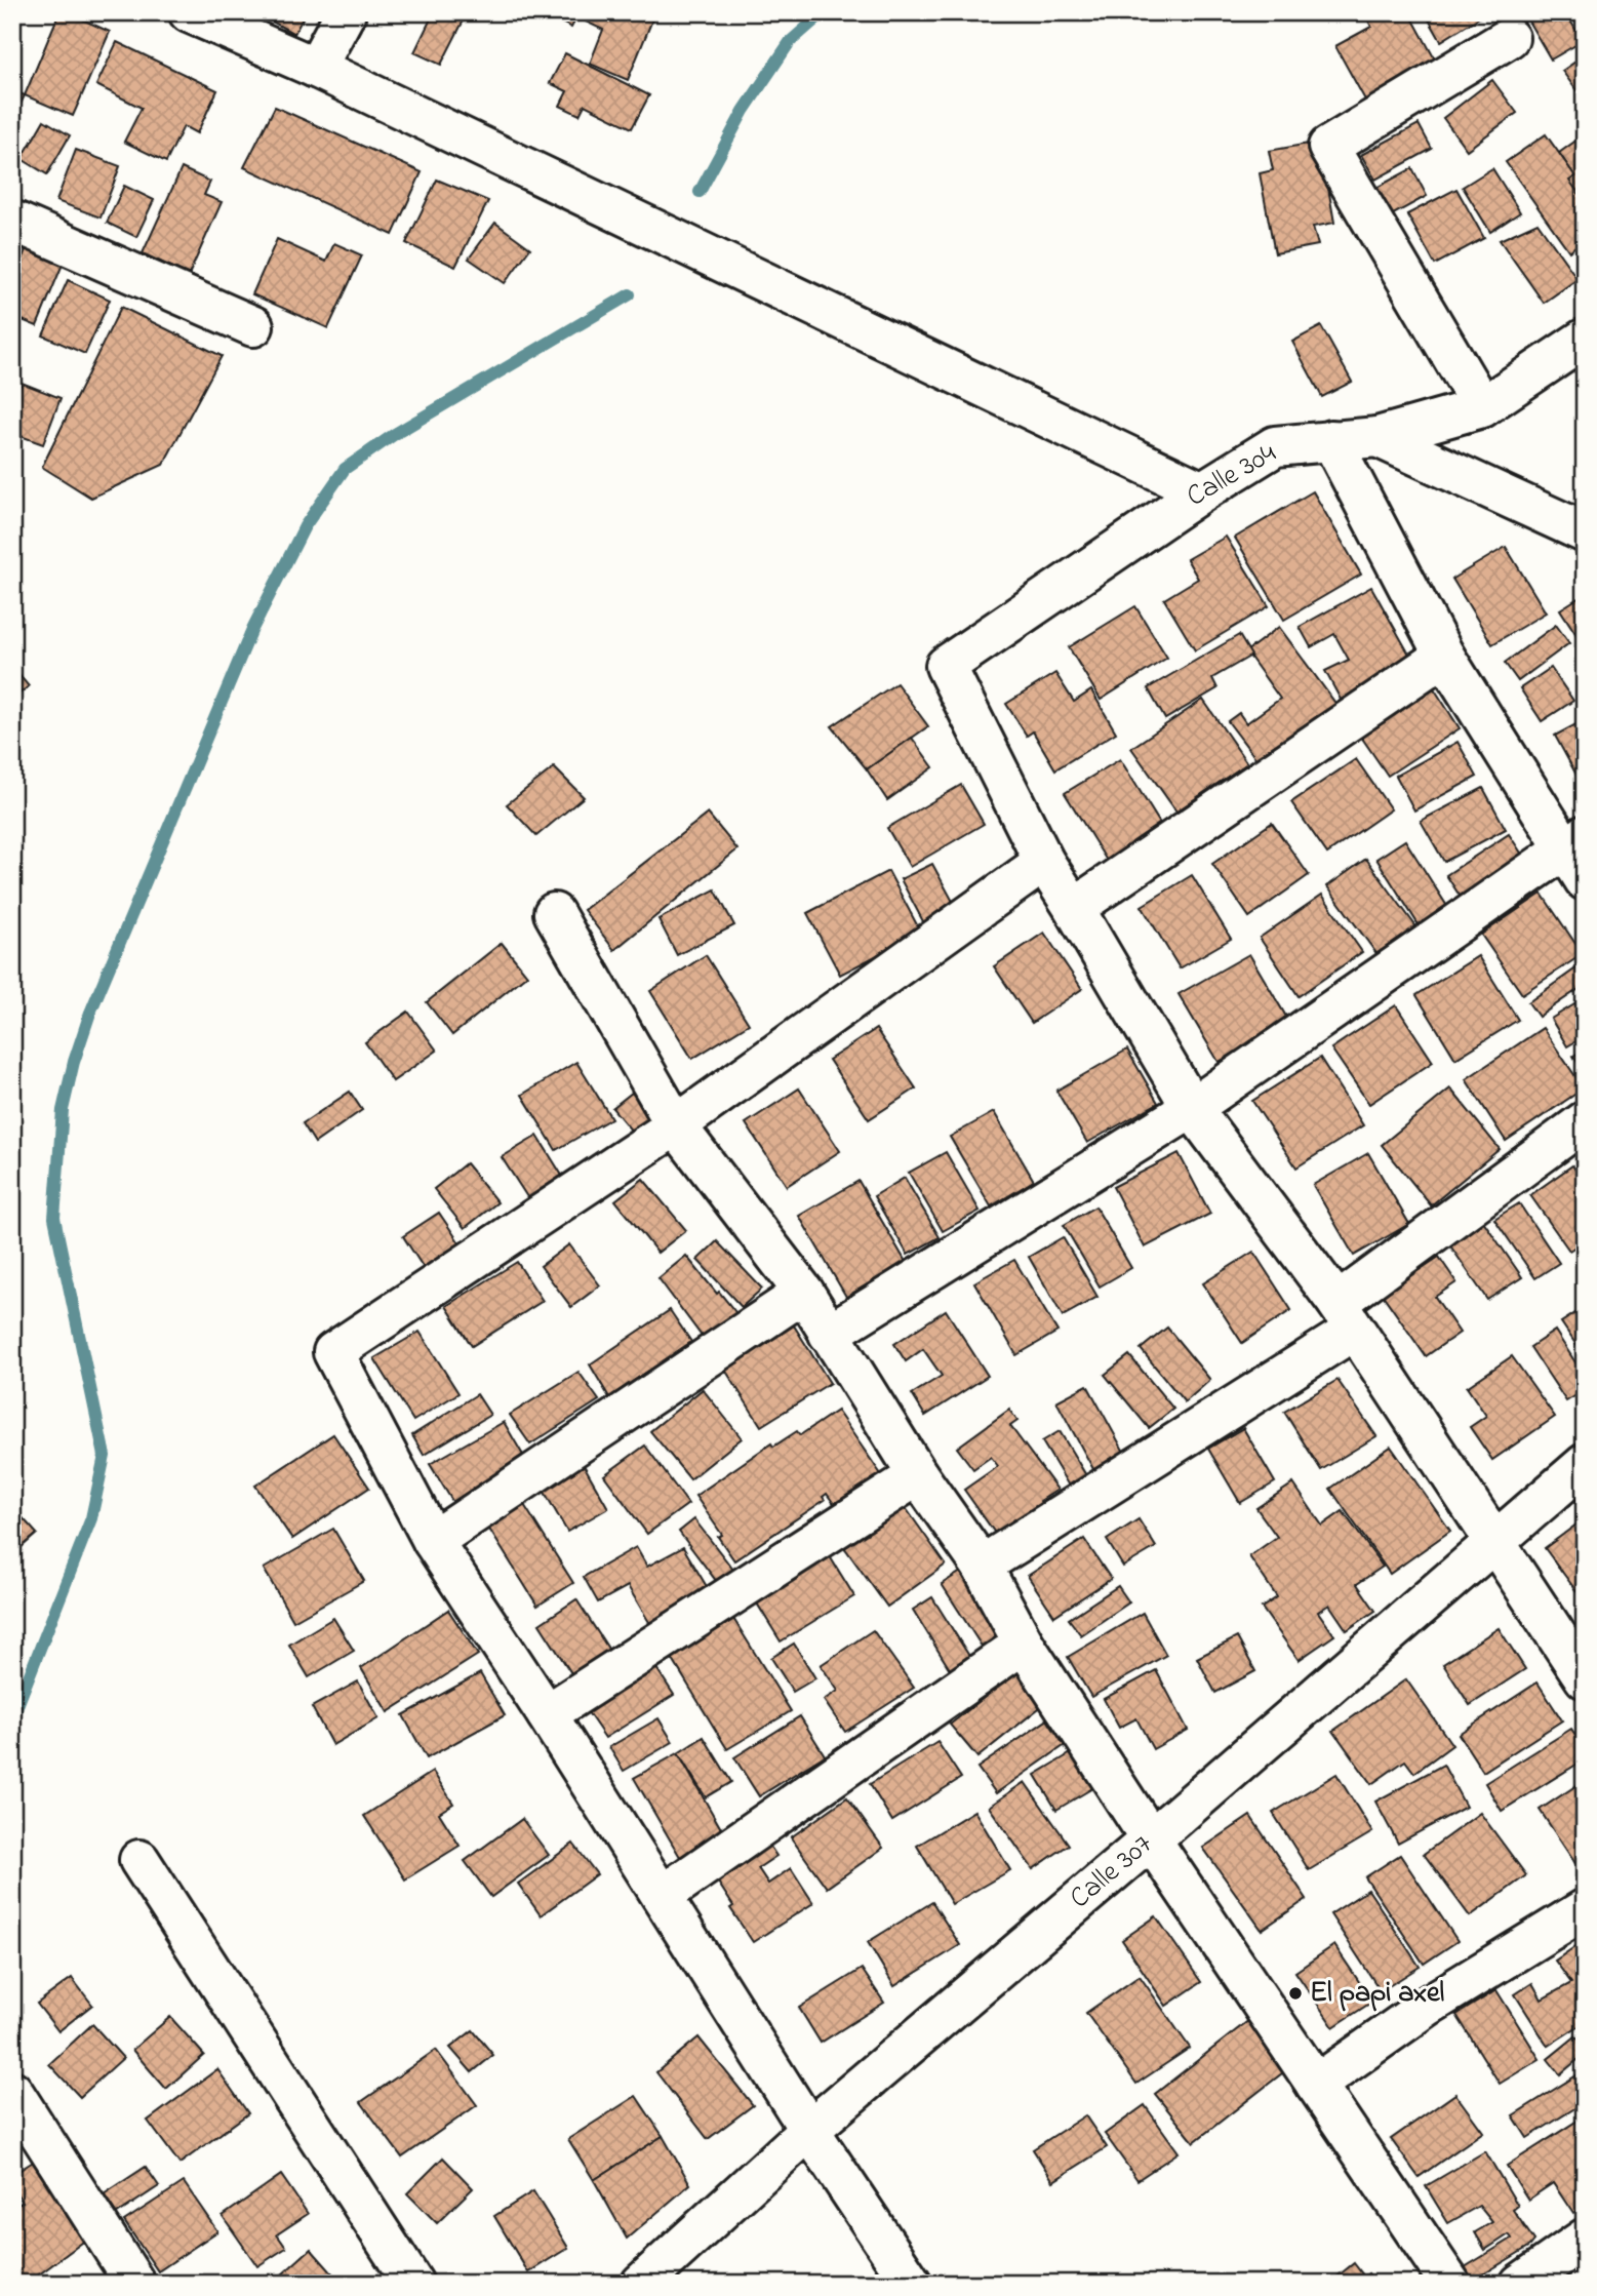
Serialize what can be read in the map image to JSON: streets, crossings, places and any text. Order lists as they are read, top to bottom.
{
  "streets": {
    "street": ["Calle 304", "Calle 307"]
  },
  "places": ["El papi axel"]
}
